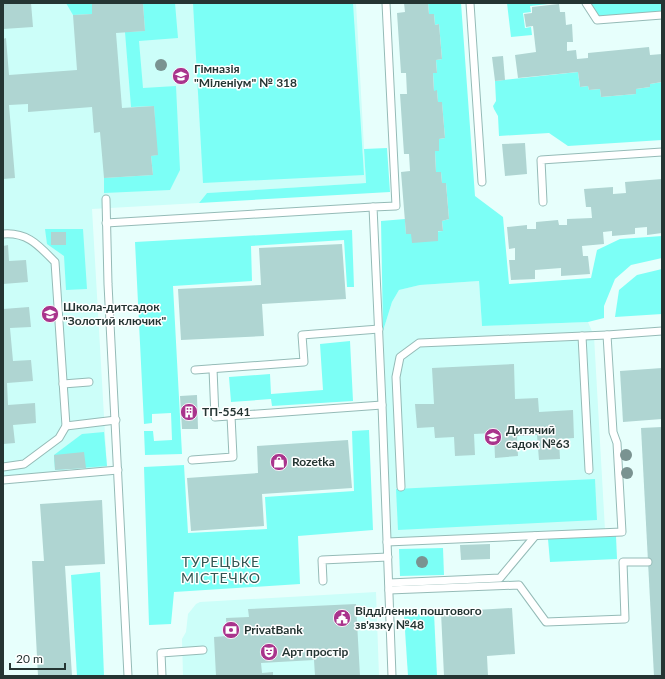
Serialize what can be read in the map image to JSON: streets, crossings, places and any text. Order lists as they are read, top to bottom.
{
  "districts": ["ТУРЕЦЬКЕ МІСТЕЧКО"],
  "places": {
    "school or university": ["Гімназія \"Міленіум\" № 318", "Школа-дитсадок \"Золотий ключик\"", "Дитячий садок №63"],
    "building": ["ТП-5541"],
    "shop": ["Rozetka"],
    "public building": ["Відділення поштового зв'язку №48"],
    "bank": ["PrivatBank"],
    "theatre": ["Арт простір"]
  },
  "scale_bar": "20 m"
}
